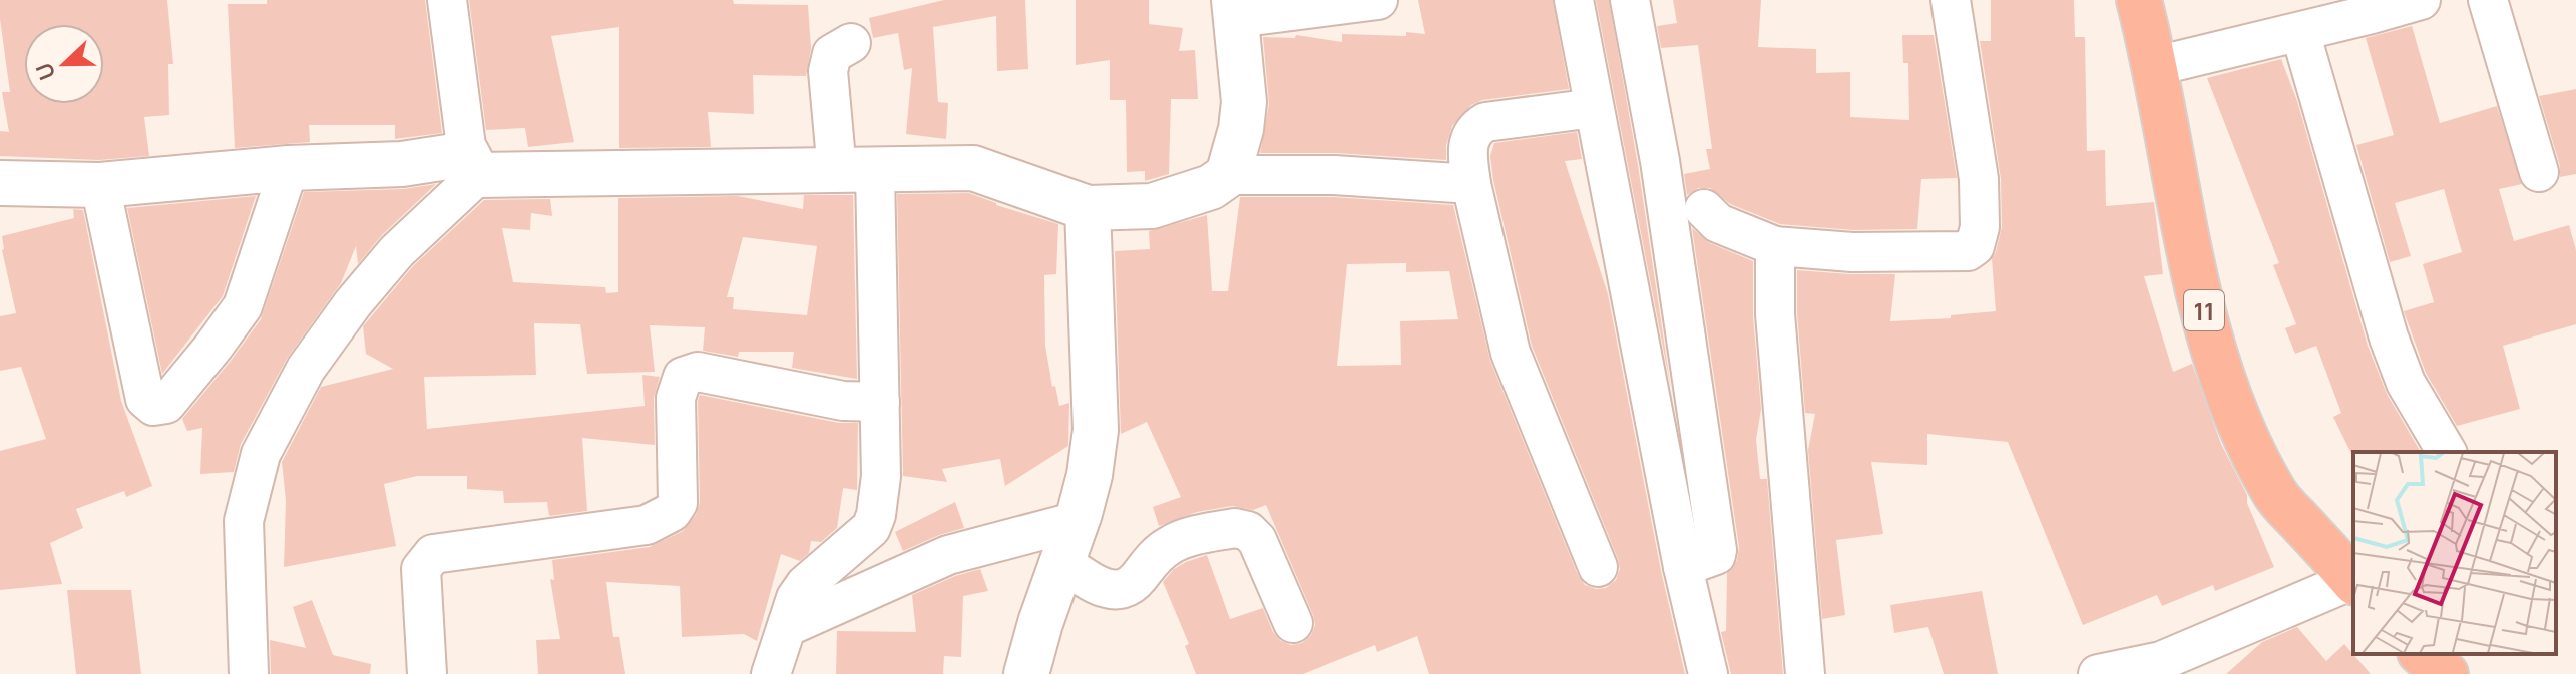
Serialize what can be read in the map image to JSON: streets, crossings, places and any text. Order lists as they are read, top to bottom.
{
  "streets": {
    "highway": ["11"]
  },
  "north": "left"
}
